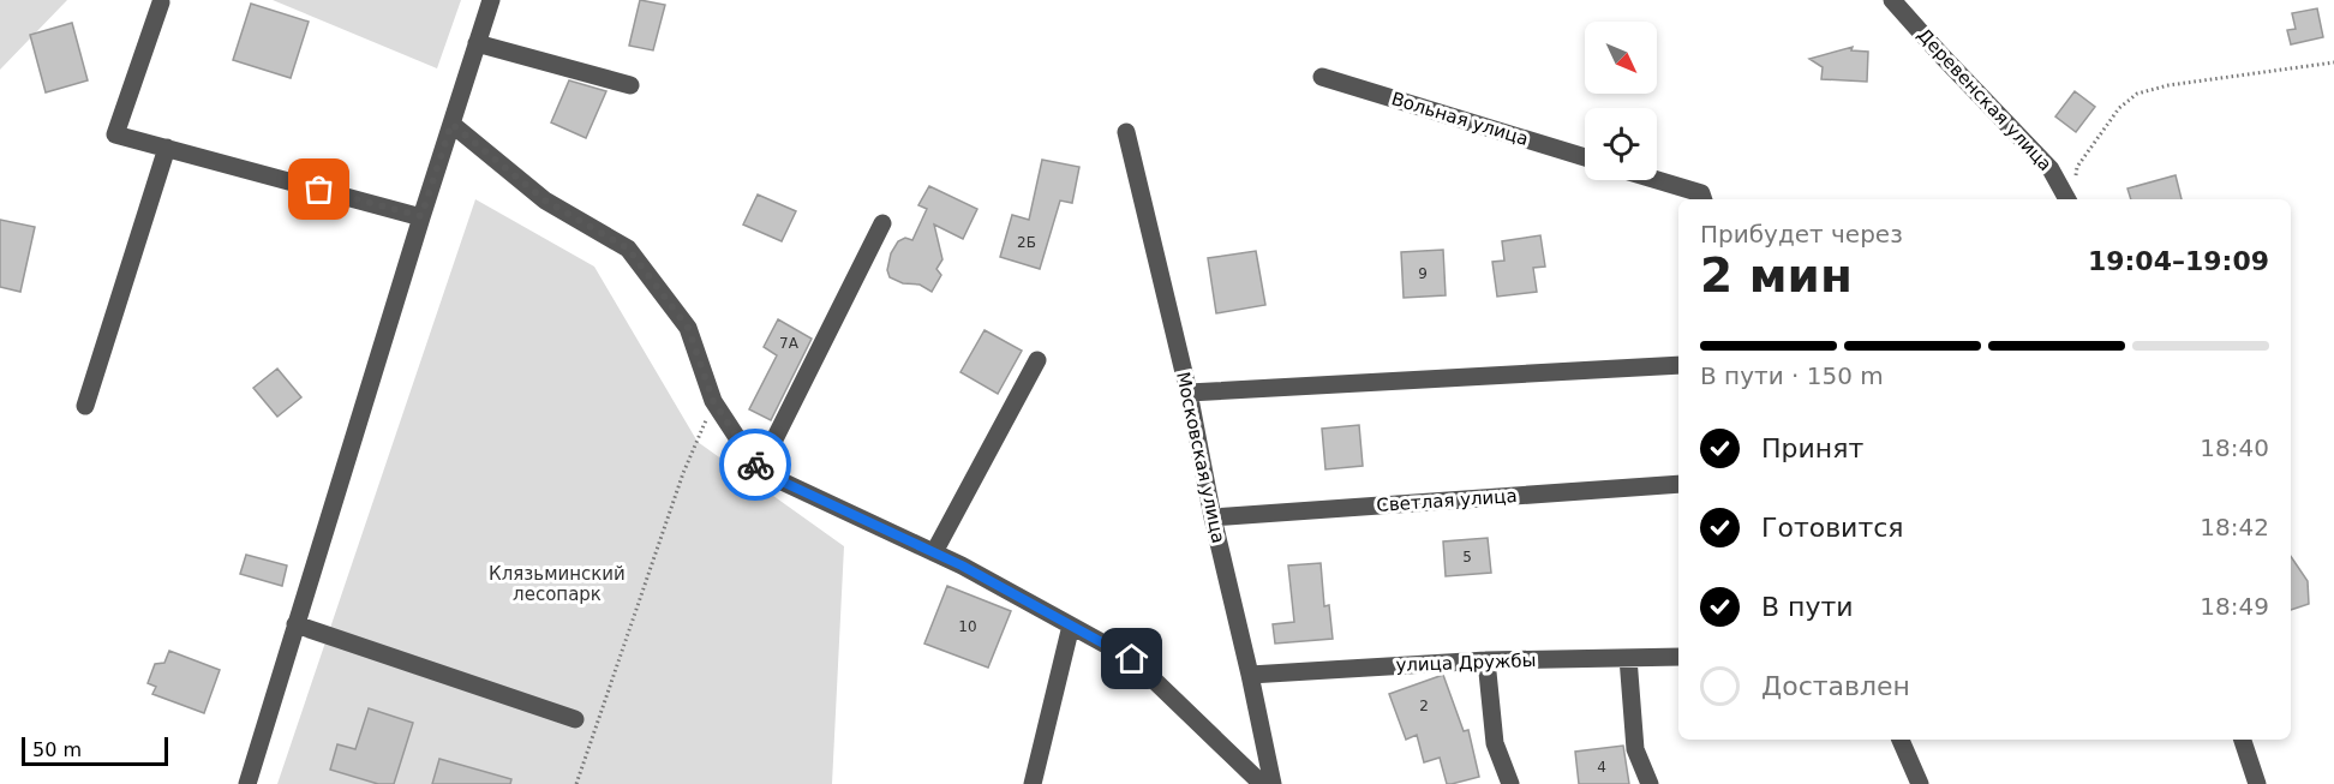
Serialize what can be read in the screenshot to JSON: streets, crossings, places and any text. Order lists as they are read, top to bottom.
{
  "streets": {
    "street": [
      "Деревенская улица",
      "Вольная улица",
      "Московская улица",
      "Светлая улица",
      "улица Дружбы"
    ]
  },
  "crossings": [
    ["Московская улица", "Светлая улица"],
    ["Московская улица", "улица Дружбы"]
  ],
  "parks": ["Клязьминский лесопарк"],
  "house_numbers": [
    "2Б",
    "9",
    "7А",
    "5",
    "10",
    "2",
    "4"
  ],
  "scale_bar": "50 m",
  "north": "bottom right",
  "page": {
    "heading": ["2 мин", "Прибудет через", "19:04–19:09"],
    "bar": "В пути · 150 m",
    "list": [
      ["Принят", "18:40"],
      ["Готовится", "18:42"],
      ["В пути", "18:49"],
      "Доставлен"
    ],
    "scale": "50 m"
  }
}
